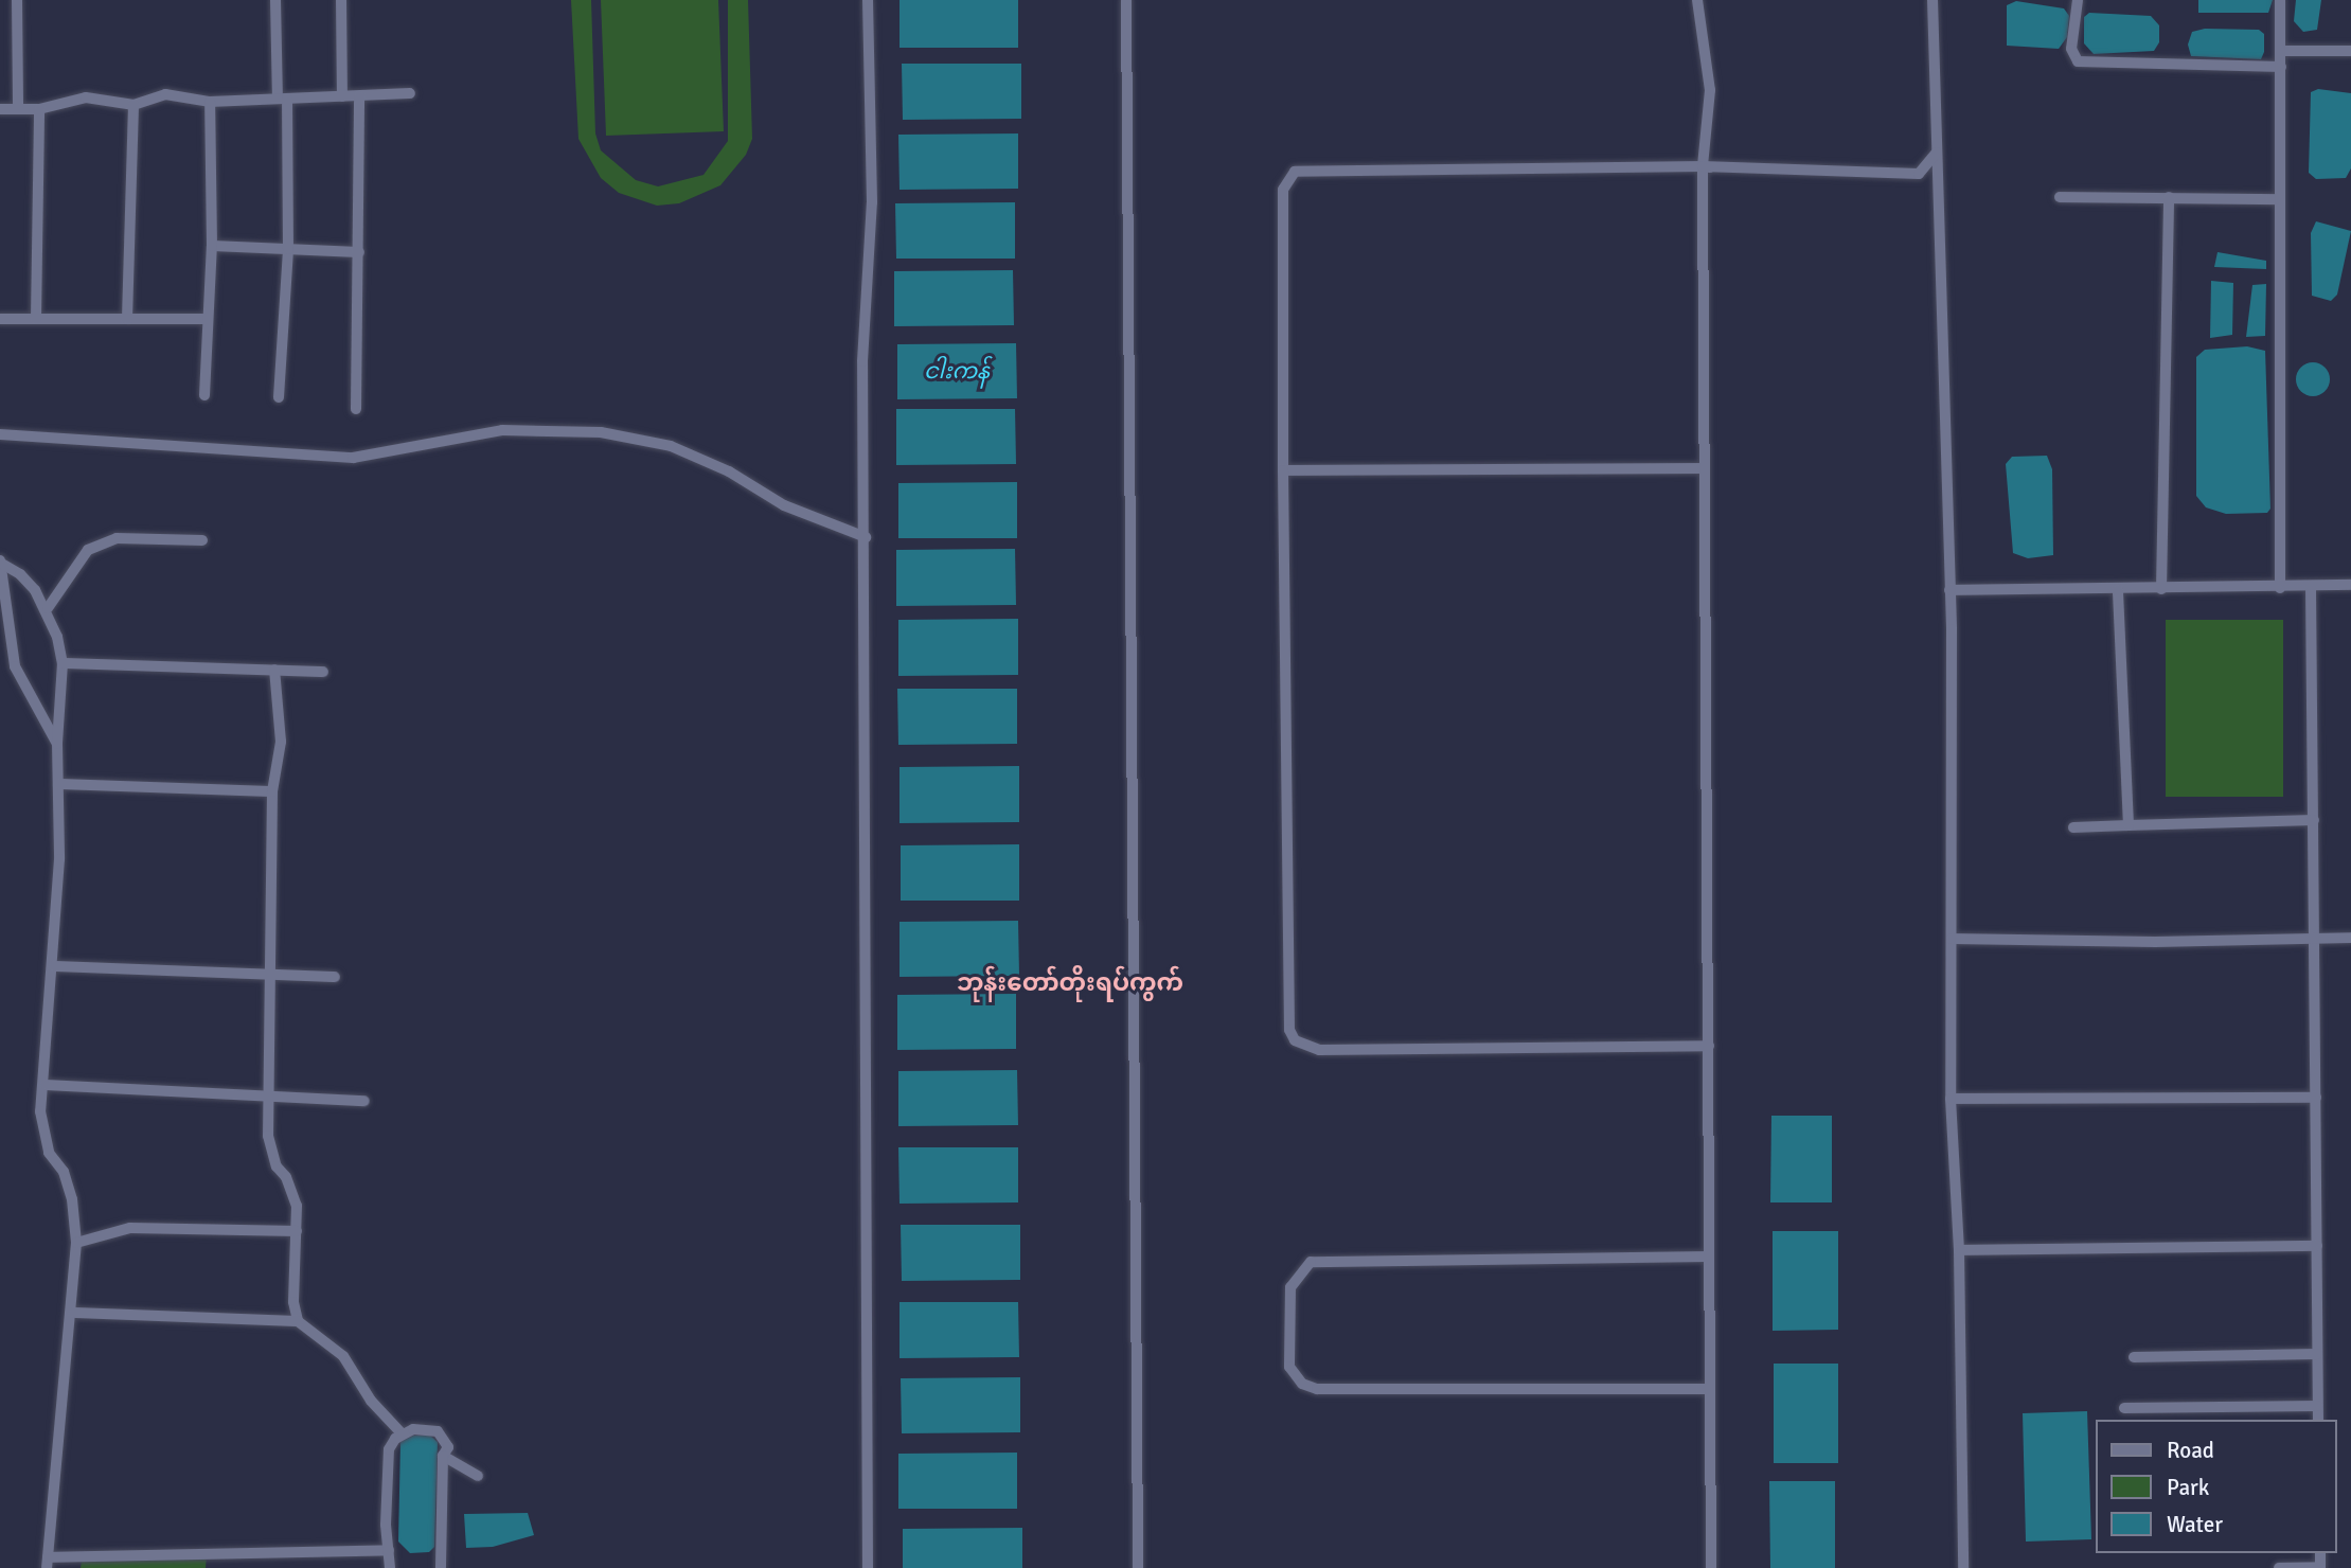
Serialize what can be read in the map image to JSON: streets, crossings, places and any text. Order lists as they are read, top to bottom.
{
  "districts": ["ဘုန်းတော်တိုးရပ်ကွက်"],
  "water": ["ငါးကန်"],
  "legend": ["Road", "Park", "Water"]
}
